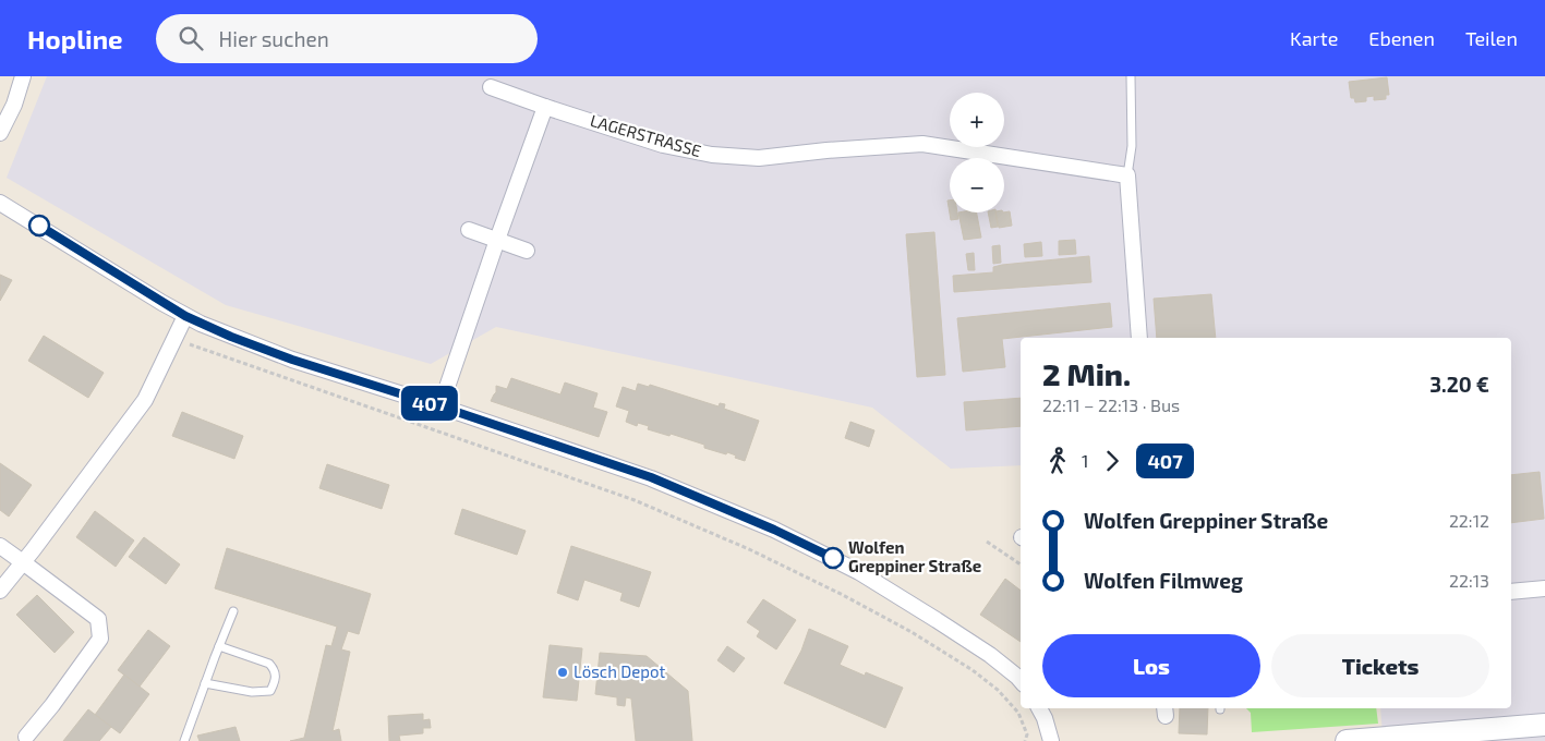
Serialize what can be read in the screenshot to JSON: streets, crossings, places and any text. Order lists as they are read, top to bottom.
{
  "streets": {
    "street": ["LAGERSTRASSE"]
  },
  "places": ["Wolfen Greppiner Straße", "Lösch Depot"],
  "lines": ["bus line 407"],
  "page": {
    "header": "Hopline",
    "search": "Hier suchen",
    "nav": ["Karte", "Ebenen", "Teilen"],
    "on_map": "407",
    "map_buttons": ["+", "−"],
    "heading": ["2 Min.", "22:11 – 22:13 · Bus", "3.20 €"],
    "legs": ["1", "407"],
    "list": [
      {
        "name": "Wolfen Greppiner Straße",
        "value": "22:12"
      },
      {
        "name": "Wolfen Filmweg",
        "value": "22:13"
      }
    ],
    "buttons": ["Los", "Tickets"]
  }
}
